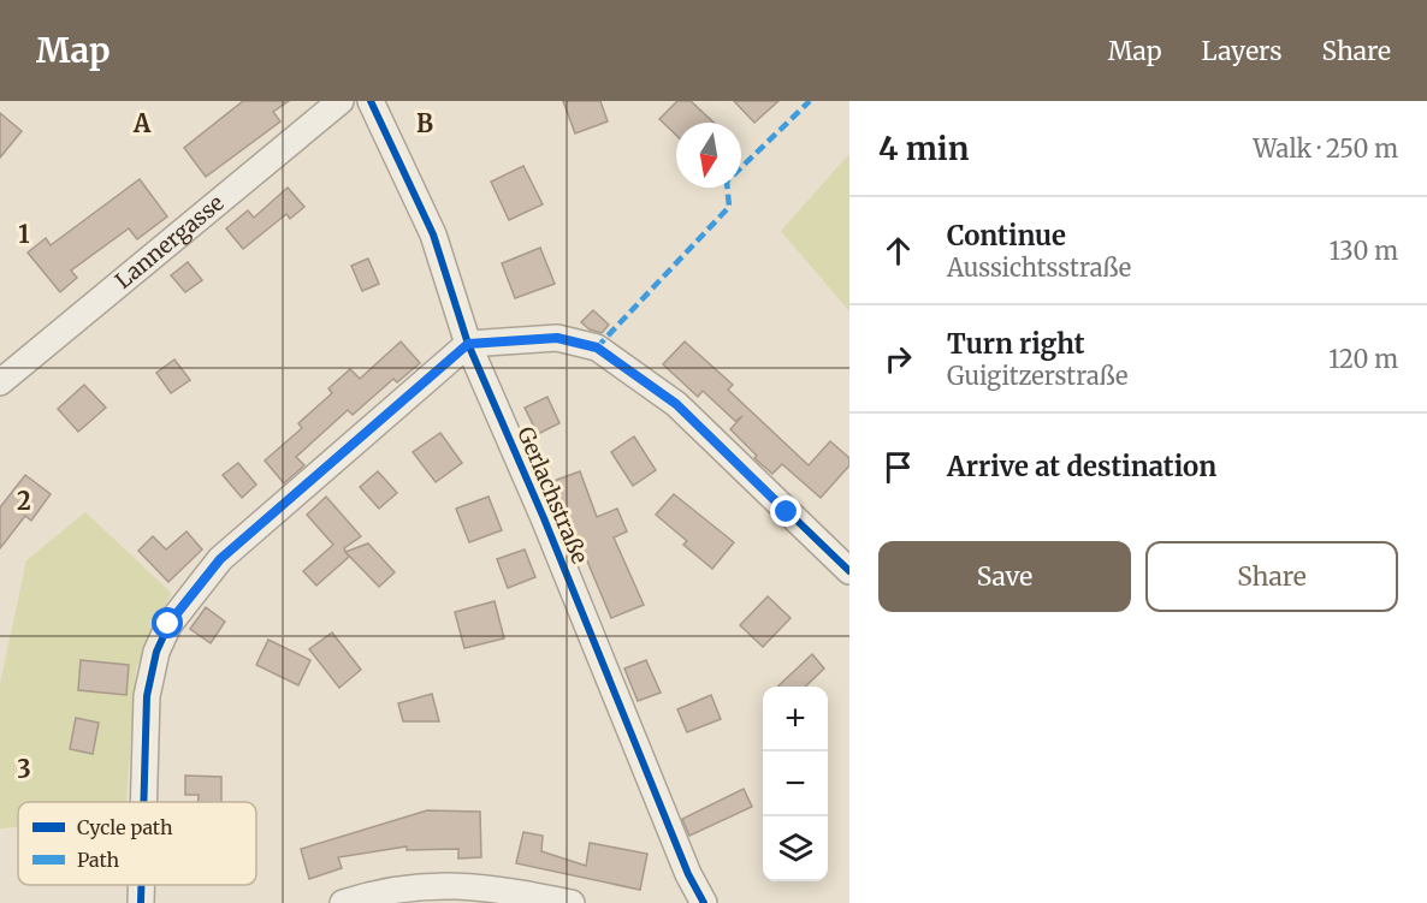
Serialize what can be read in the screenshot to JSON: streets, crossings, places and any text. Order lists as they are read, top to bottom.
{
  "streets": {
    "street": ["Lannergasse", "Gerlachstraße"]
  },
  "legend": ["Cycle path", "Path"],
  "north": "bottom",
  "page": {
    "header": "Map",
    "nav": ["Map", "Layers", "Share"],
    "heading": ["4 min", "Walk · 250 m"],
    "list": [
      ["Continue", "Aussichtsstraße", "130 m"],
      ["Turn right", "Guigitzerstraße", "120 m"],
      "Arrive at destination"
    ],
    "buttons": ["Save", "Share"],
    "map_buttons": ["+", "−"]
  },
  "grid": {
    "columns": ["A", "B"],
    "rows": ["1", "2", "3"]
  }
}
